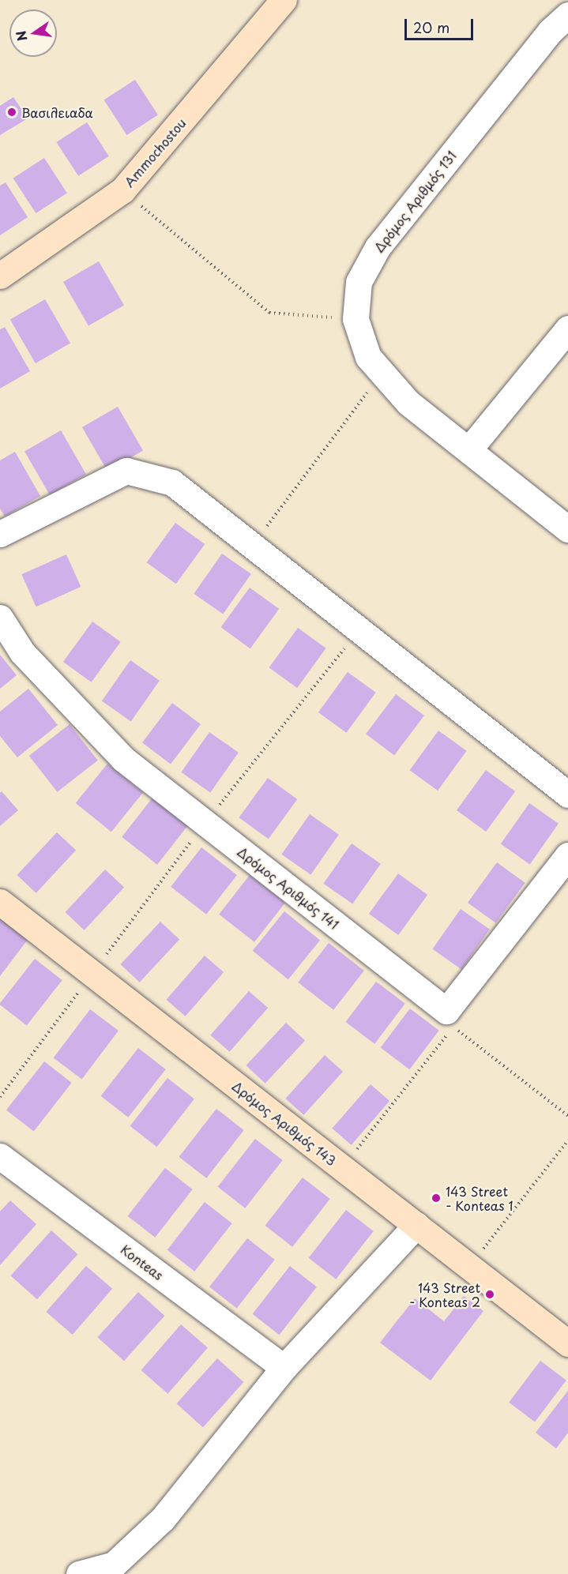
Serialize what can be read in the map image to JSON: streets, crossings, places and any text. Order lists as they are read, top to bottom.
{
  "streets": {
    "street": [
      "Ammochostou",
      "Δρόμος Αριθμός 131",
      "Δρόμος Αριθμός 141",
      "Δρόμος Αριθμός 143",
      "Konteas"
    ]
  },
  "places": ["Βασιλειαδα", "143 Street - Konteas 1", "143 Street - Konteas 2"],
  "scale_bar": "20 m",
  "north": "left"
}
